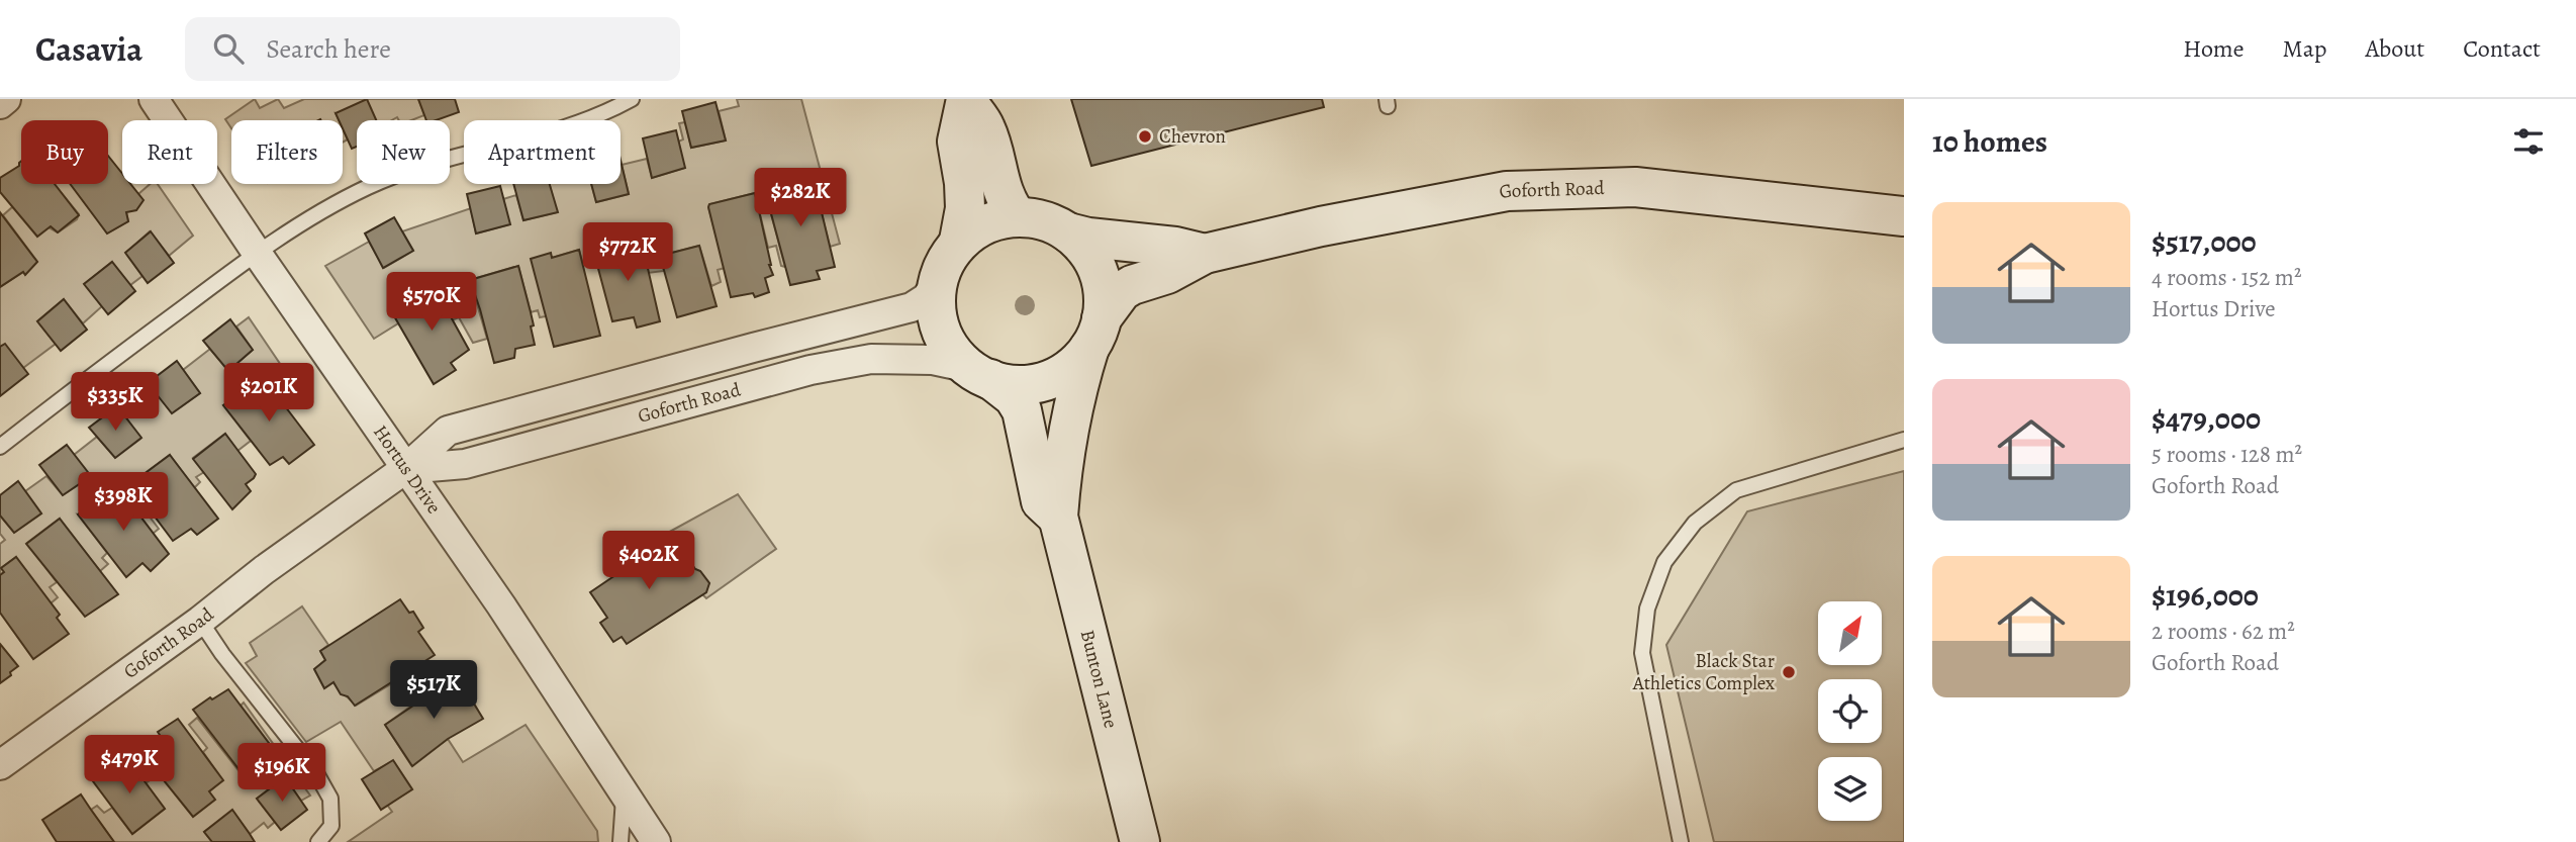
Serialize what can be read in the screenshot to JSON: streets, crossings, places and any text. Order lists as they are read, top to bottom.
{
  "streets": {
    "street": ["Goforth Road", "Hortus Drive", "Bunton Lane"]
  },
  "crossings": [
    ["Goforth Road", "Hortus Drive"],
    ["Goforth Road", "Bunton Lane"]
  ],
  "places": ["Chevron", "Black Star Athletics Complex"],
  "north": "top right",
  "page": {
    "header": "Casavia",
    "search": "Search here",
    "nav": [
      "Home",
      "Map",
      "About",
      "Contact"
    ],
    "heading": "10 homes",
    "chip": [
      "Buy",
      "Rent",
      "Filters",
      "New",
      "Apartment"
    ],
    "price": [
      "$282K",
      "$772K",
      "$570K",
      "$201K",
      "$335K",
      "$398K",
      "$402K",
      "$517K",
      "$479K",
      "$196K"
    ],
    "list": [
      {
        "name": "$517,000",
        "note": "4 rooms · 152 m² · Hortus Drive"
      },
      {
        "name": "$479,000",
        "note": "5 rooms · 128 m² · Goforth Road"
      },
      {
        "name": "$196,000",
        "note": "2 rooms · 62 m² · Goforth Road"
      }
    ]
  }
}
